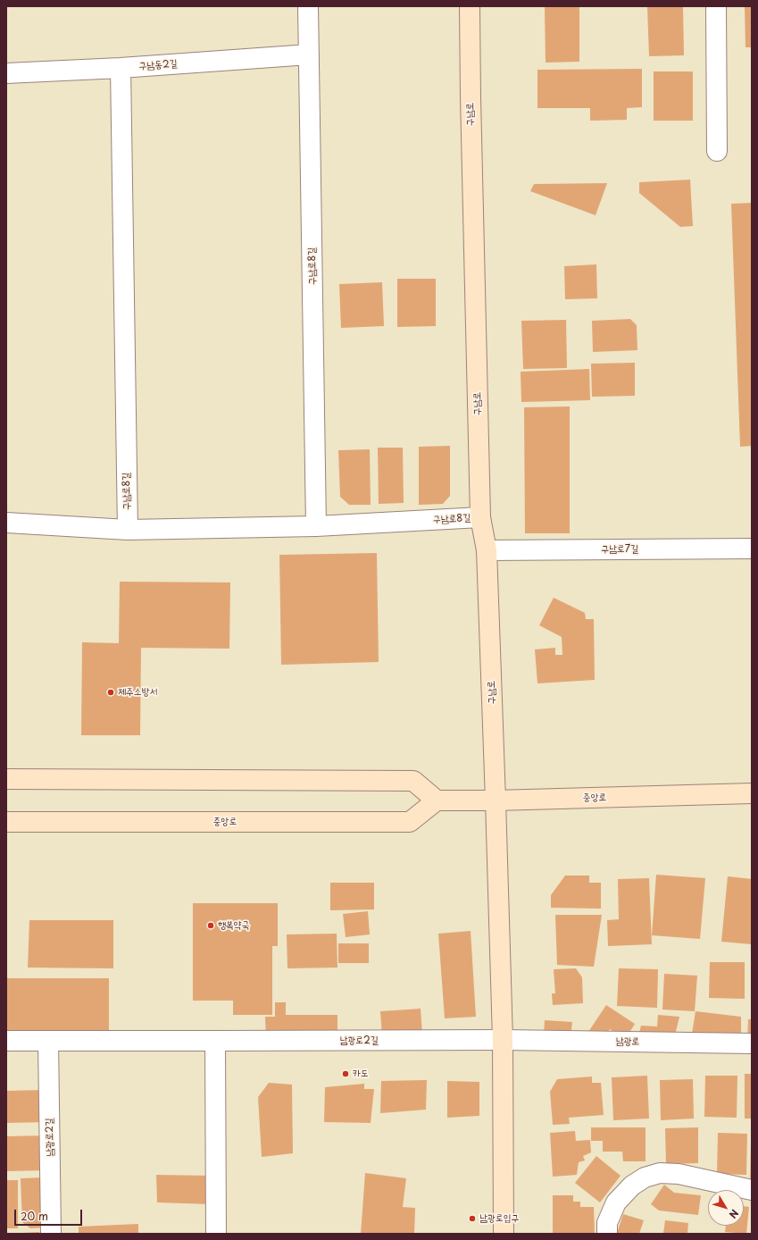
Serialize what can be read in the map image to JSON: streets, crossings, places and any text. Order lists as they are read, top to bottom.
{
  "streets": {
    "main road": ["구남로", "중앙로"],
    "street": [
      "구남동2길",
      "구남로8길",
      "구남로7길",
      "남광로2길",
      "남광로"
    ]
  },
  "crossings": [
    ["구남동2길", "구남로8길"],
    ["구남로", "구남로8길"],
    ["구남로", "구남로7길"],
    ["구남로", "중앙로"],
    ["남광로2길", "남광로"]
  ],
  "places": [
    "제주소방서",
    "행복약국",
    "카도",
    "남광로입구"
  ],
  "scale_bar": "20 m",
  "north": "bottom right"
}
